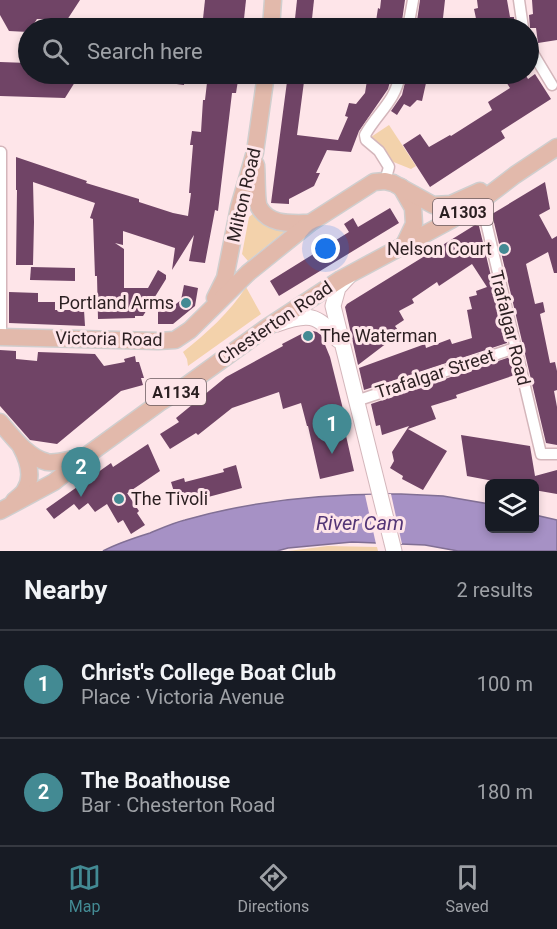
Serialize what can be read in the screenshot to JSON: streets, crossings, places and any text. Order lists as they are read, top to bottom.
{
  "streets": {
    "main road": [
      "Milton Road",
      "A1303",
      "Chesterton Road",
      "Victoria Road",
      "A1134"
    ],
    "street": ["Trafalgar Road", "Trafalgar Street"]
  },
  "crossings": [
    ["Milton Road", "Victoria Road"],
    ["A1303", "Chesterton Road"],
    ["A1303", "Trafalgar Road"],
    ["Chesterton Road", "A1134"],
    ["Trafalgar Road", "Trafalgar Street"]
  ],
  "water": ["River Cam"],
  "places": [
    "Nelson Court",
    "Portland Arms",
    "The Waterman",
    "The Tivoli"
  ],
  "page": {
    "search": "Search here",
    "pins": ["1", "2"],
    "heading": ["Nearby", "2 results"],
    "list": [
      {
        "mark": "1",
        "name": "Christ's College Boat Club",
        "note": "Place · Victoria Avenue",
        "value": "100 m"
      },
      {
        "mark": "2",
        "name": "The Boathouse",
        "note": "Bar · Chesterton Road",
        "value": "180 m"
      }
    ],
    "nav": ["Map", "Directions", "Saved"]
  }
}
